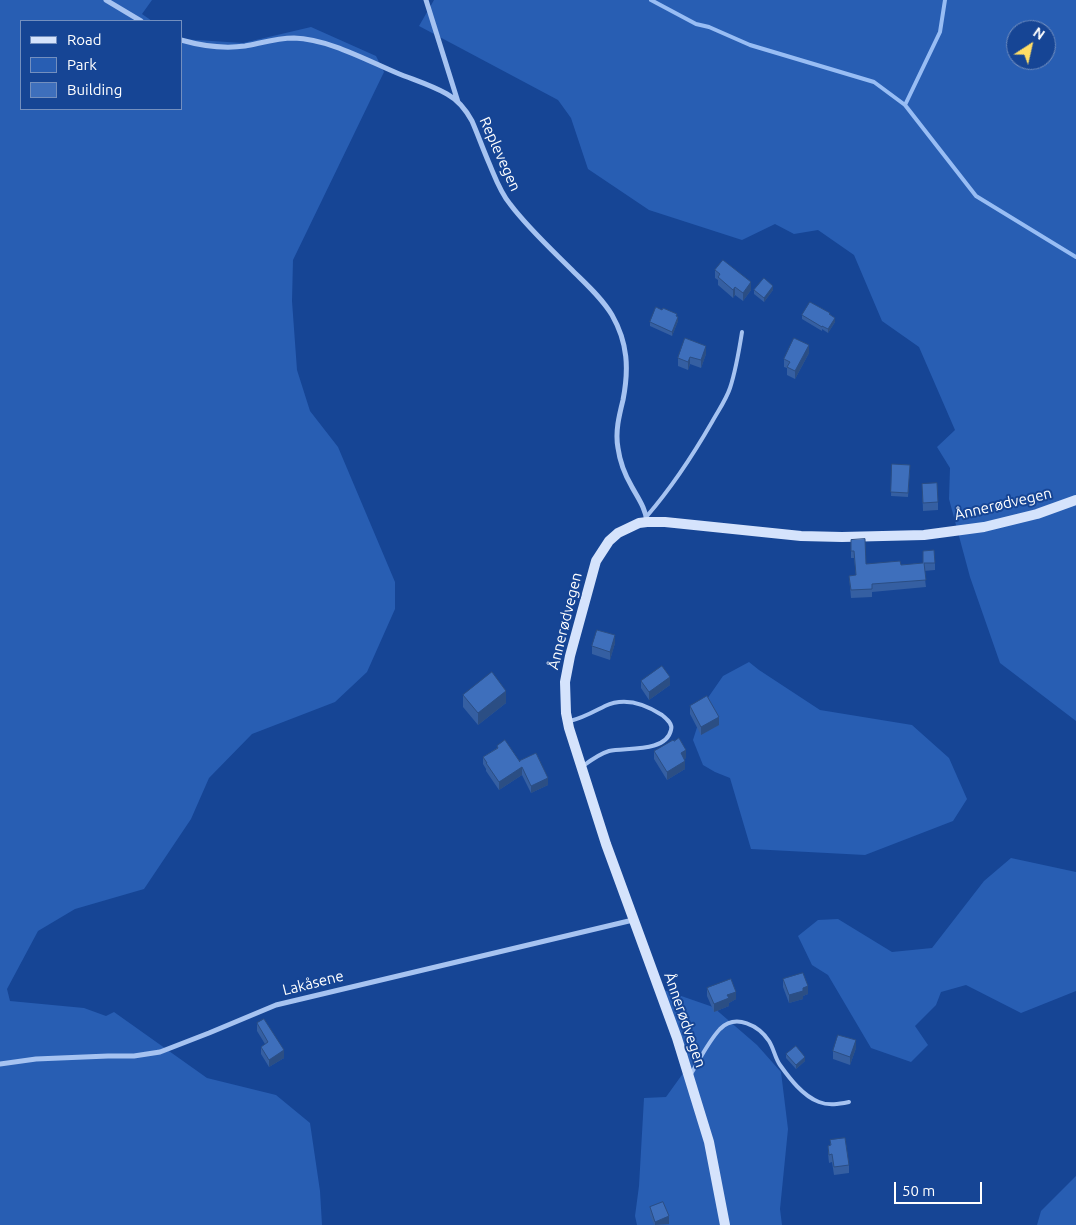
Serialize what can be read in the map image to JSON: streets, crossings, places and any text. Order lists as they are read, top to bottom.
{
  "streets": {
    "main road": ["Ånnerødvegen"],
    "street": ["Replevegen", "Lakåsene"]
  },
  "crossings": [
    ["Replevegen", "Ånnerødvegen"],
    ["Ånnerødvegen", "Lakåsene"]
  ],
  "legend": ["Road", "Park", "Building"],
  "scale_bar": "50 m",
  "north": "top right"
}
